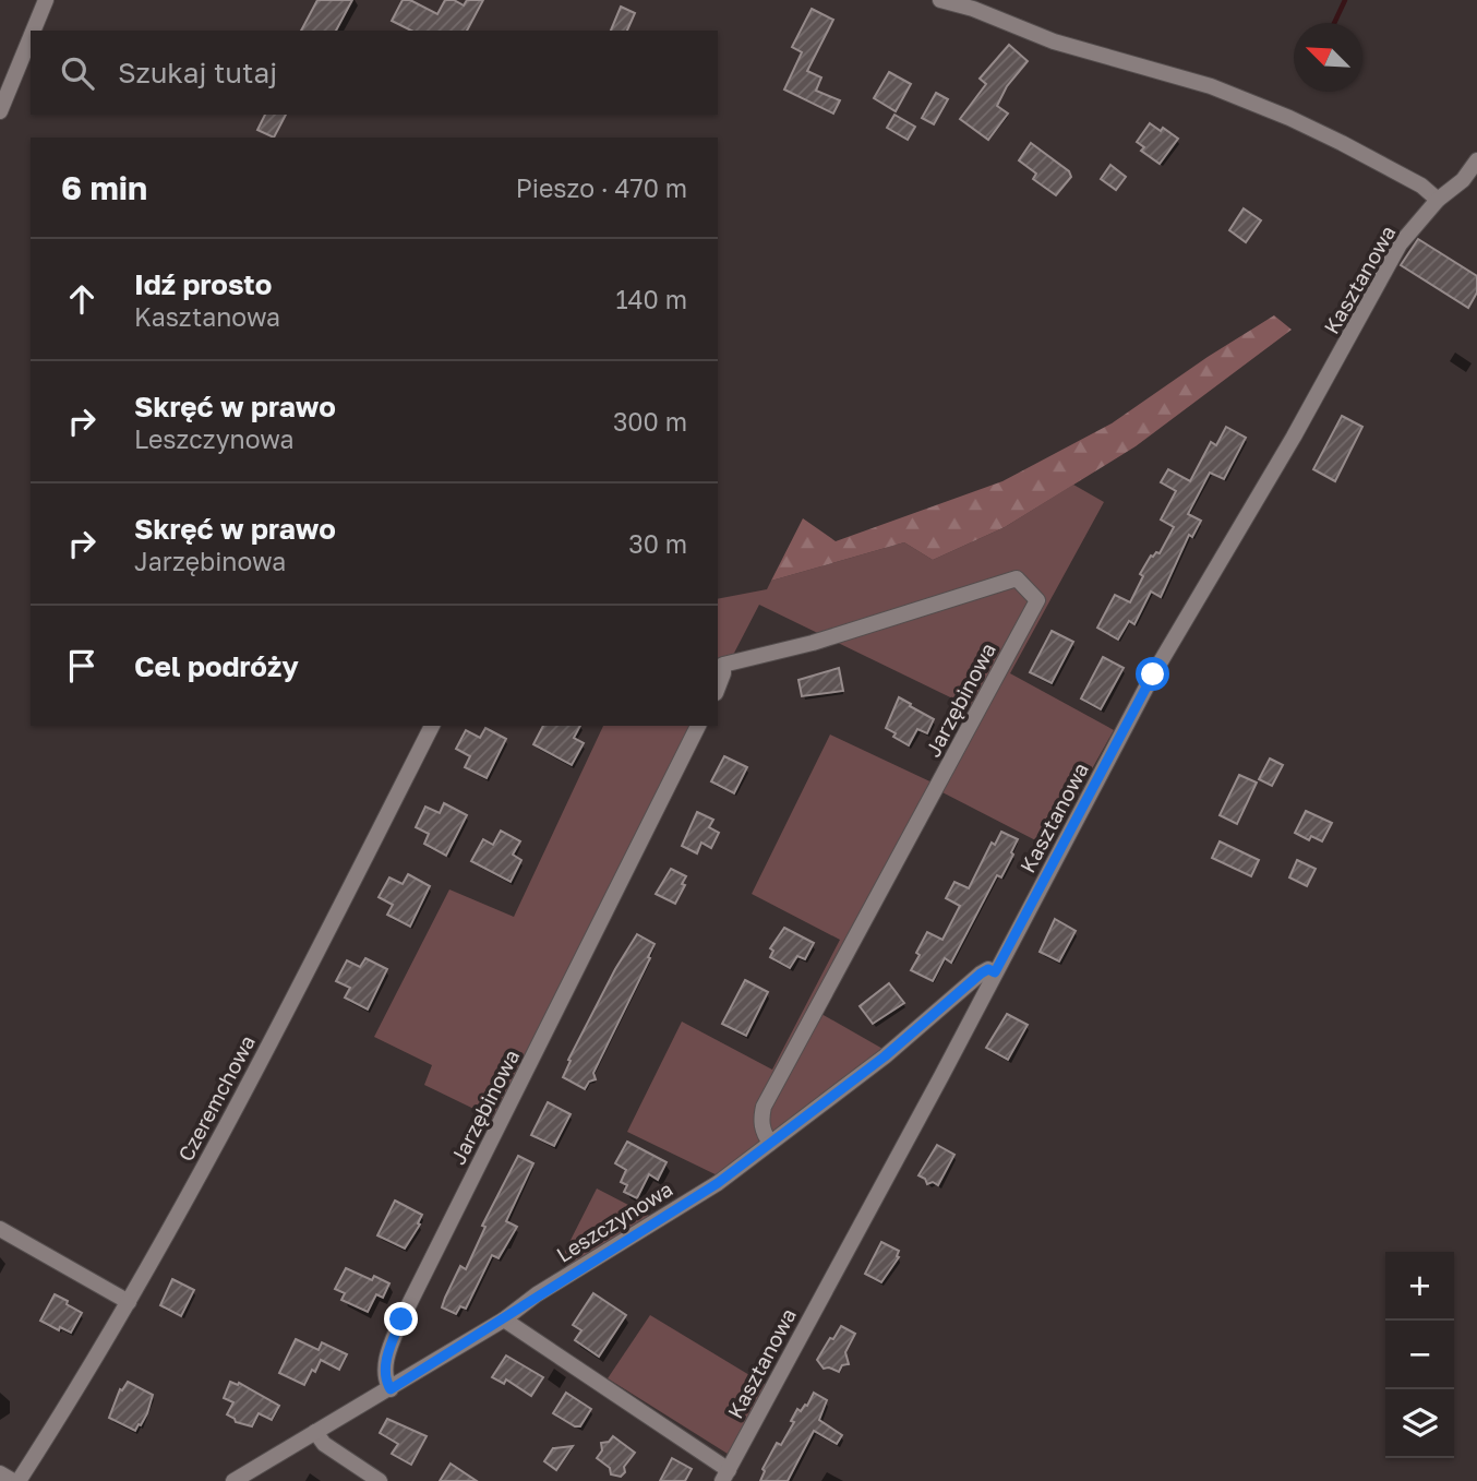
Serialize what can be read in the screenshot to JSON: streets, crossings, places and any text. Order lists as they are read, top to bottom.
{
  "streets": {
    "street": [
      "Kasztanowa",
      "Jarzębinowa",
      "Czeremchowa",
      "Leszczynowa"
    ]
  },
  "crossings": [
    ["Kasztanowa", "Leszczynowa"],
    ["Jarzębinowa", "Leszczynowa"]
  ],
  "north": "top left",
  "page": {
    "search": "Szukaj tutaj",
    "heading": ["6 min", "Pieszo · 470 m"],
    "list": [
      ["Idź prosto", "Kasztanowa", "140 m"],
      ["Skręć w prawo", "Leszczynowa", "300 m"],
      ["Skręć w prawo", "Jarzębinowa", "30 m"],
      "Cel podróży"
    ],
    "map_buttons": ["+", "−"]
  }
}
